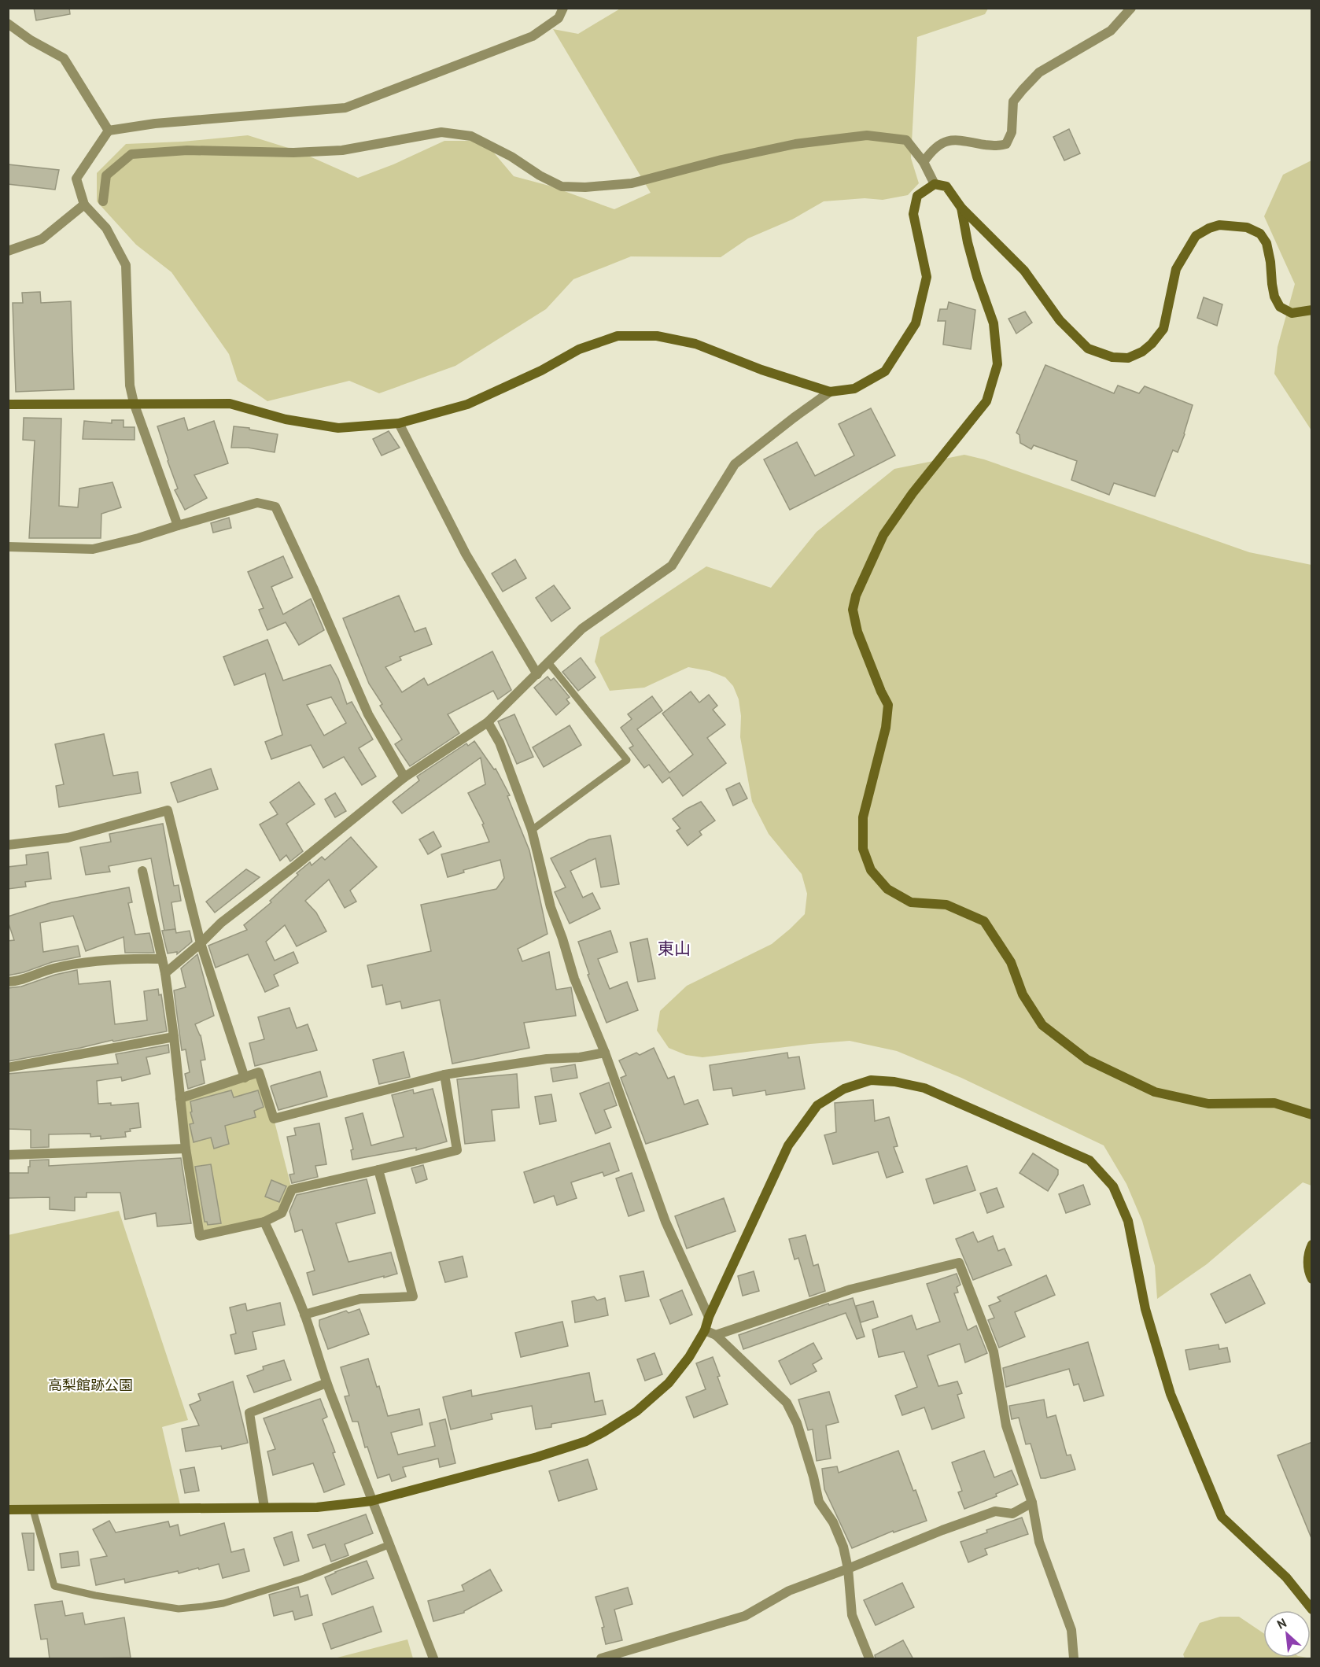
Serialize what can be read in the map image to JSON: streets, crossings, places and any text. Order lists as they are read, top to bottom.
{
  "districts": ["東山"],
  "parks": ["高梨館跡公園"],
  "north": "top left"
}
